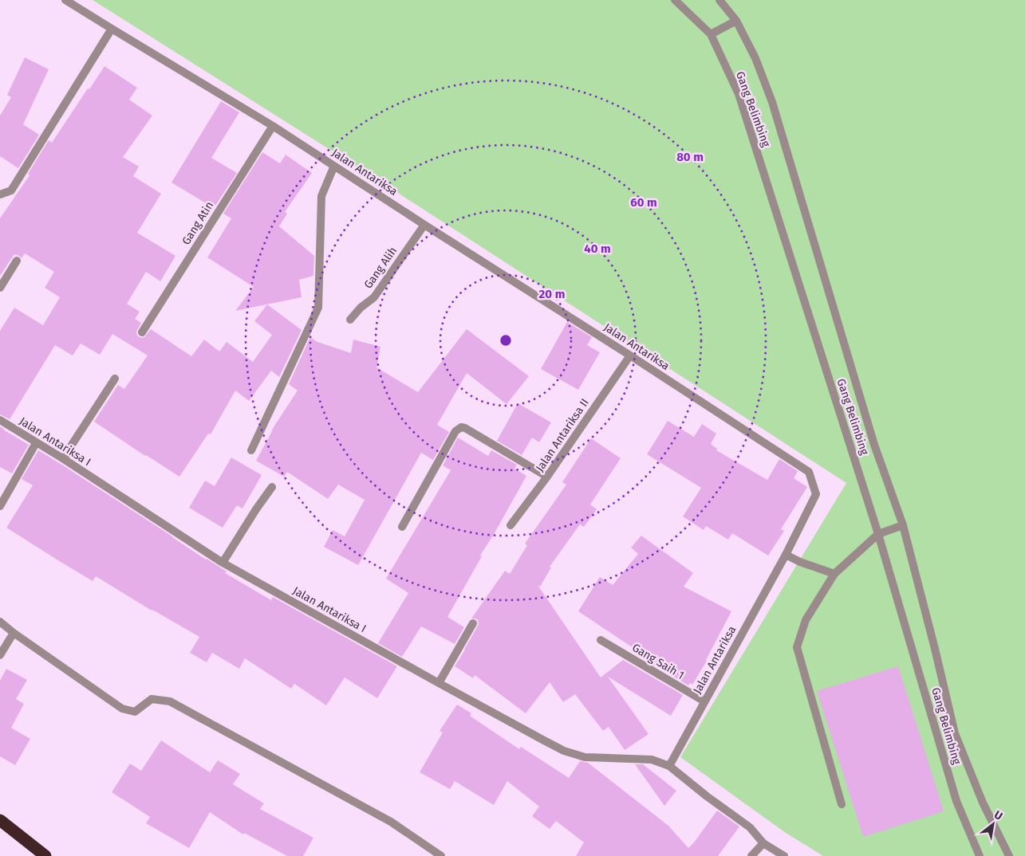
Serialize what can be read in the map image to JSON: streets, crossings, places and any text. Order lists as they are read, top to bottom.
{
  "streets": {
    "street": [
      "Gang Belimbing",
      "Jalan Antariksa",
      "Gang Atin",
      "Gang Alih",
      "Jalan Antariksa II",
      "Jalan Antariksa I",
      "Gang Saih 1"
    ]
  },
  "crossings": [
    ["Jalan Antariksa", "Gang Atin"],
    ["Jalan Antariksa", "Gang Alih"],
    ["Jalan Antariksa", "Jalan Antariksa II"],
    ["Jalan Antariksa", "Jalan Antariksa I"],
    ["Jalan Antariksa", "Gang Saih 1"]
  ],
  "north": "top right",
  "rings": [
    "80 m",
    "60 m",
    "40 m",
    "20 m"
  ]
}
